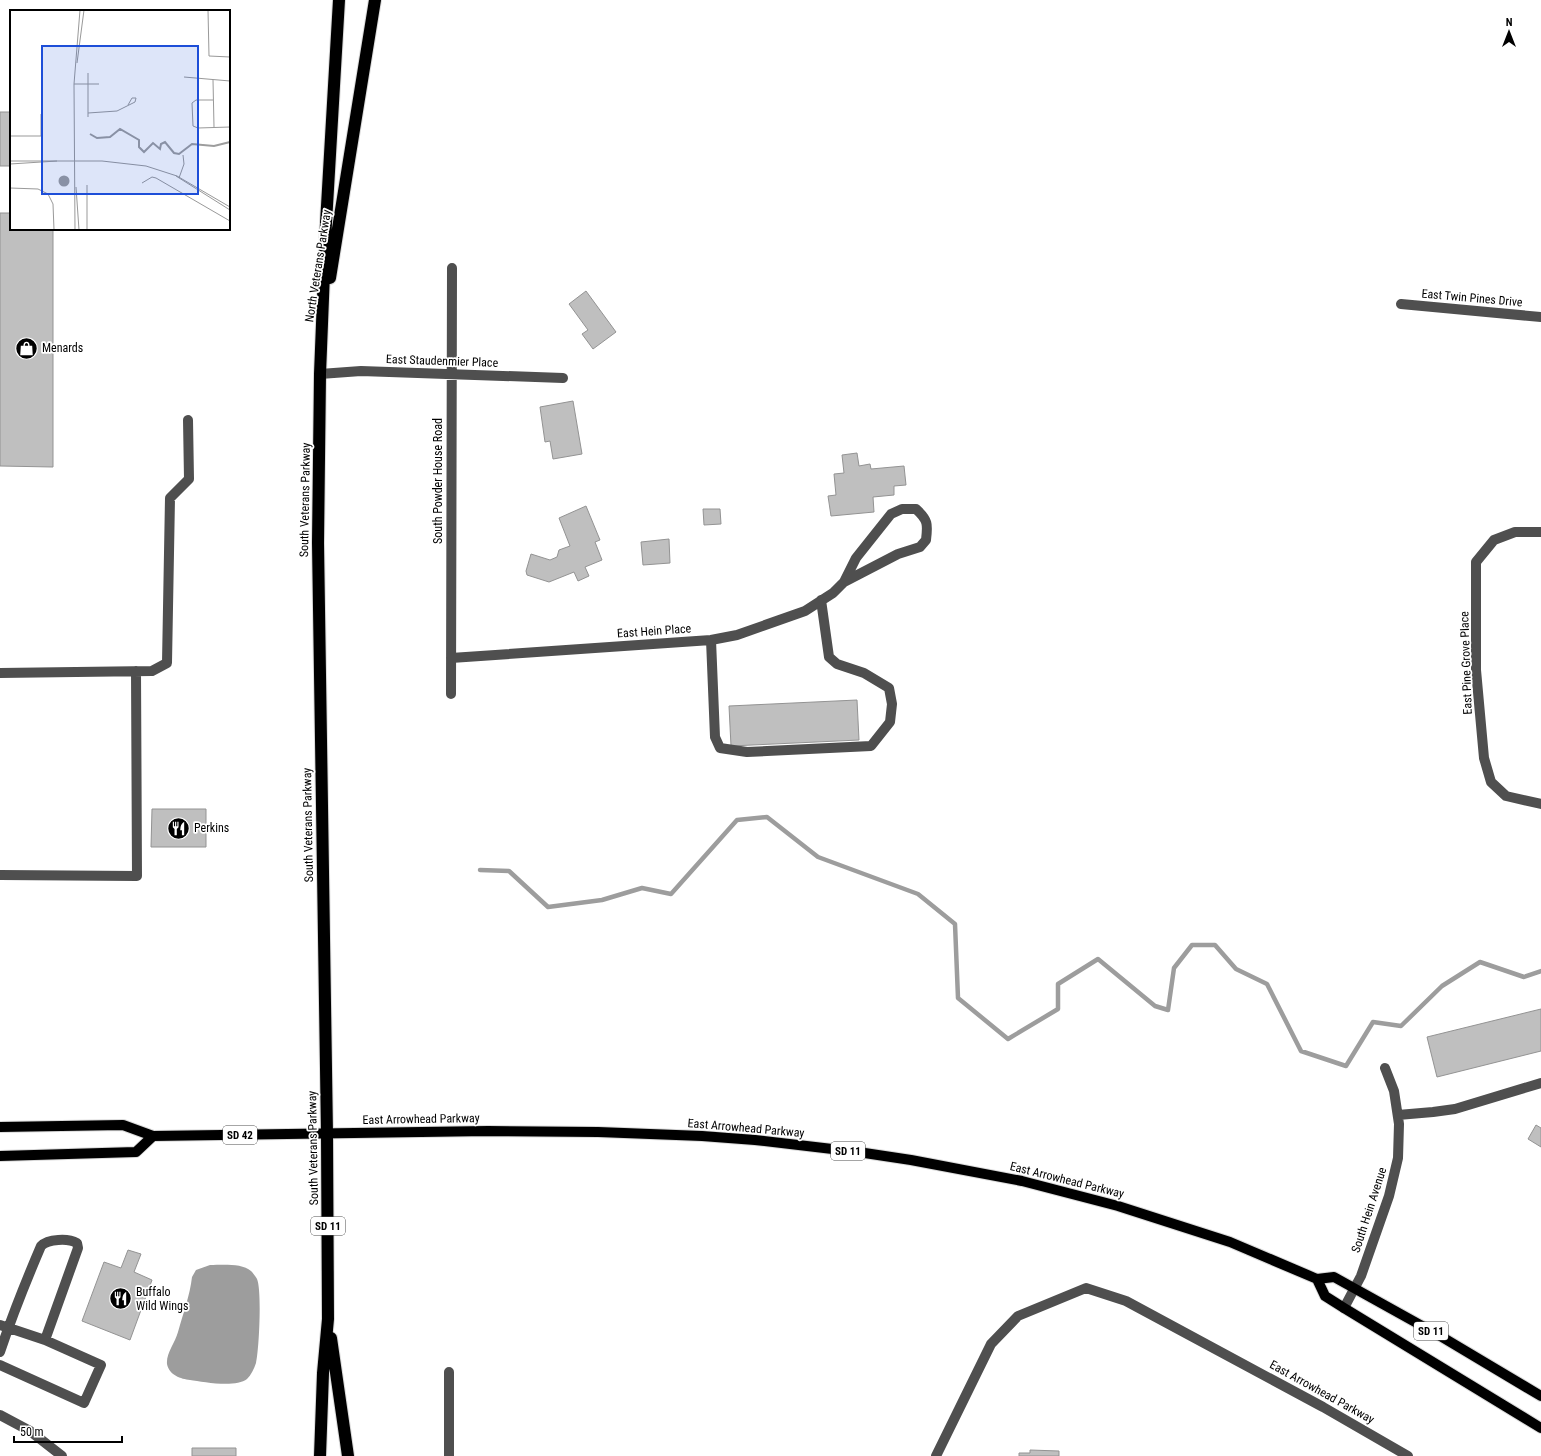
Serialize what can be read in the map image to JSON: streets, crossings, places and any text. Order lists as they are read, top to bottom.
{
  "streets": {
    "highway": ["North Veterans Parkway", "South Veterans Parkway", "SD 11"],
    "main road": ["East Arrowhead Parkway", "SD 42"],
    "street": [
      "East Twin Pines Drive",
      "East Staudenmier Place",
      "South Powder House Road",
      "East Hein Place",
      "East Pine Grove Place",
      "South Hein Avenue"
    ]
  },
  "crossings": [
    ["North Veterans Parkway", "South Veterans Parkway"],
    ["East Staudenmier Place", "South Powder House Road"],
    ["East Staudenmier Place", "South Veterans Parkway"],
    ["South Powder House Road", "East Hein Place"],
    ["South Veterans Parkway", "East Arrowhead Parkway"],
    ["East Arrowhead Parkway", "SD 11"],
    ["East Arrowhead Parkway", "South Hein Avenue"],
    ["SD 11", "South Hein Avenue"]
  ],
  "places": {
    "shop": ["Menards"],
    "restaurant": ["Perkins", "Buffalo Wild Wings"]
  },
  "scale_bar": "50 m",
  "north": "top"
}
